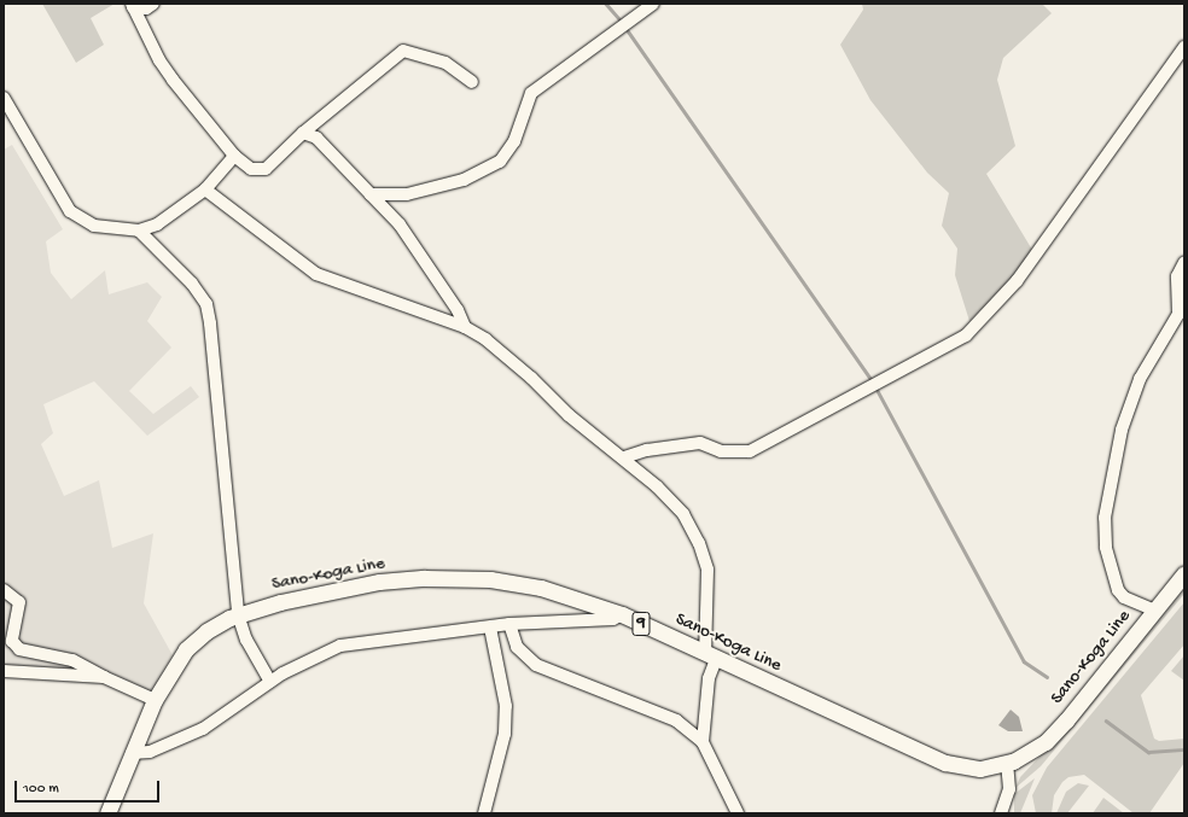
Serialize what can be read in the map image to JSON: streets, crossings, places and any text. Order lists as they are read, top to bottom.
{
  "streets": {
    "main road": ["Sano-Koga Line", "9"]
  },
  "scale_bar": "100 m"
}
